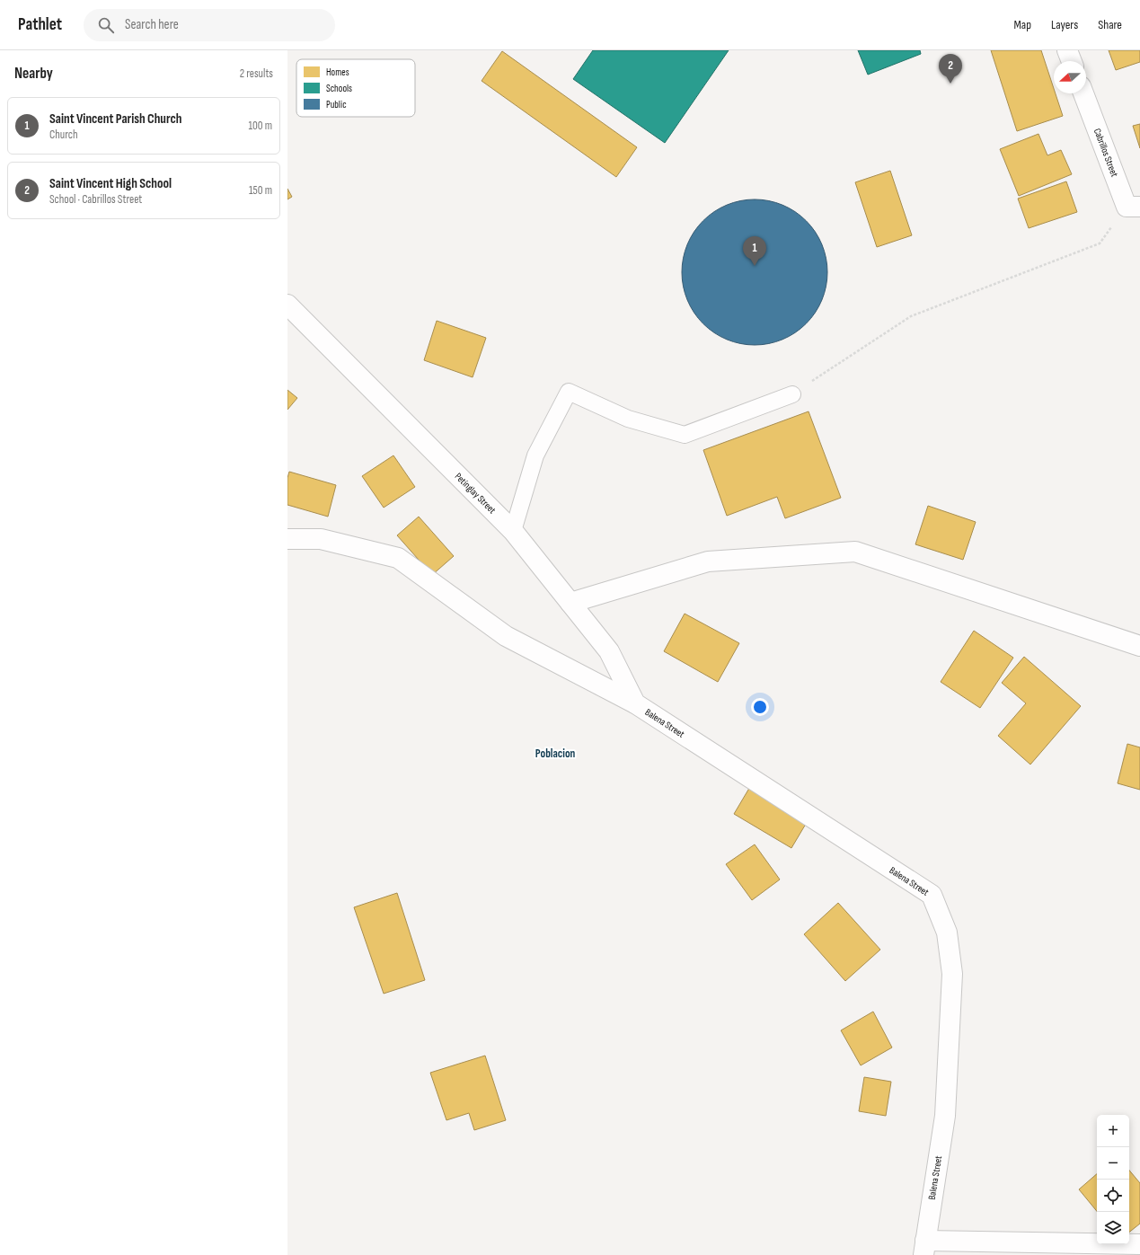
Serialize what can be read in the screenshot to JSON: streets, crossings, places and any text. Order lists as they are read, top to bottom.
{
  "streets": {
    "street": ["Cabrillos Street", "Petinglay Street", "Balena Street"]
  },
  "crossings": [
    ["Petinglay Street", "Balena Street"]
  ],
  "districts": ["Poblacion"],
  "legend": ["Homes", "Schools", "Public"],
  "north": "left",
  "page": {
    "header": "Pathlet",
    "search": "Search here",
    "nav": ["Map", "Layers", "Share"],
    "heading": ["Nearby", "2 results"],
    "pins": ["2", "1"],
    "list": [
      {
        "mark": "1",
        "name": "Saint Vincent Parish Church",
        "note": "Church",
        "value": "100 m"
      },
      {
        "mark": "2",
        "name": "Saint Vincent High School",
        "note": "School · Cabrillos Street",
        "value": "150 m"
      }
    ],
    "map_buttons": ["+", "−"]
  }
}
